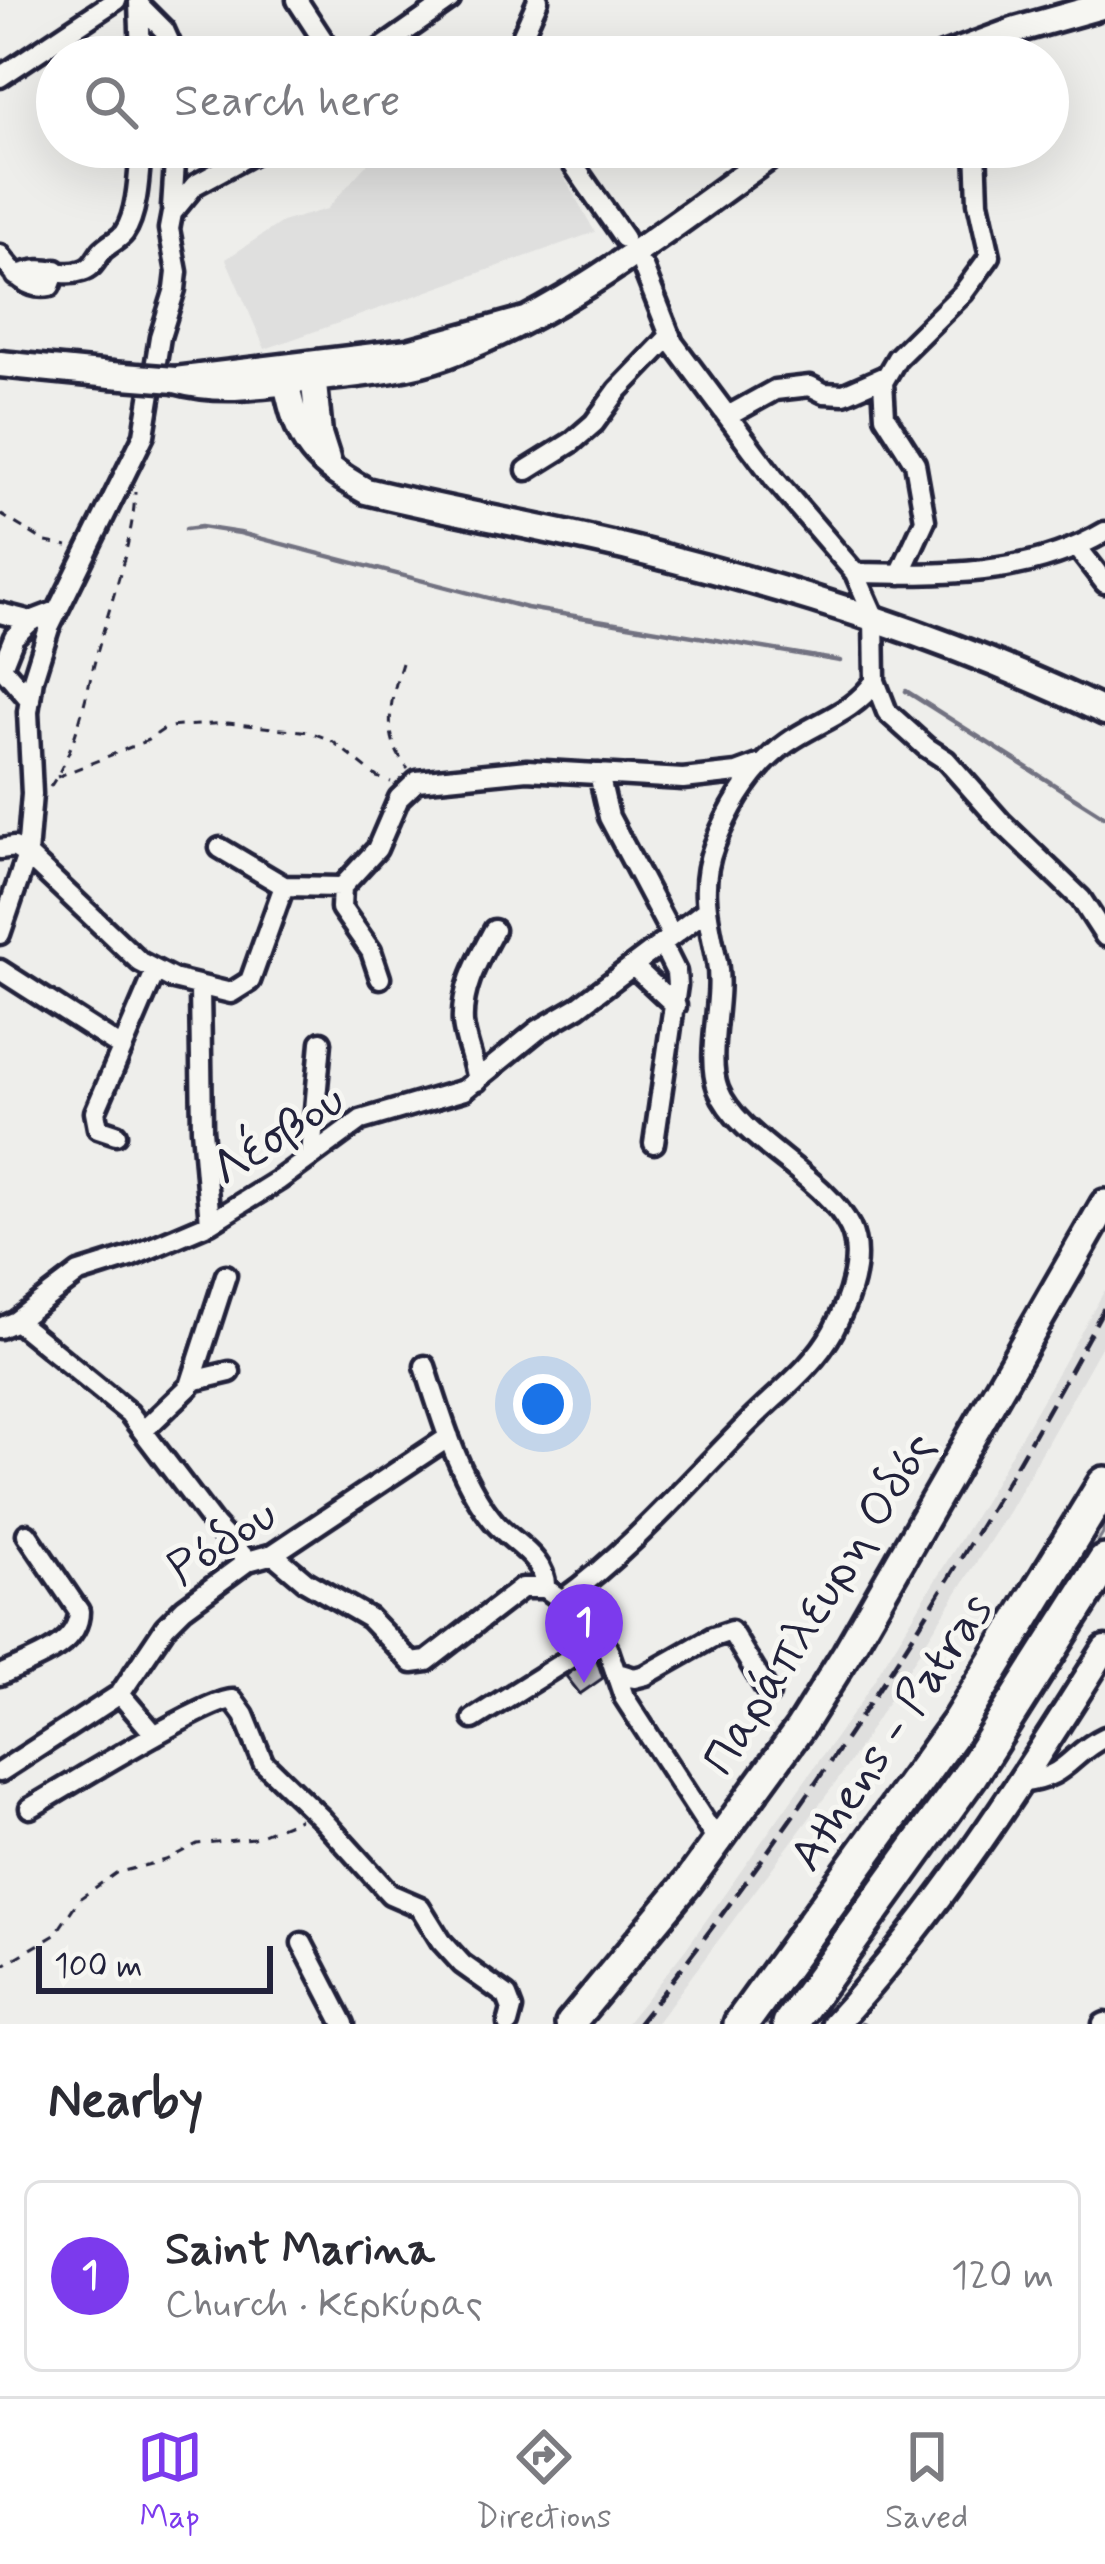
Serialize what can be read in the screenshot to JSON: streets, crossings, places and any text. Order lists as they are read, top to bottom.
{
  "streets": {
    "highway": ["Athens - Patras"],
    "main road": ["Παράπλευρη Οδός"],
    "street": ["Λέσβου", "Ρόδου"]
  },
  "scale_bar": "100 m",
  "page": {
    "search": "Search here",
    "pins": "1",
    "scale": "100 m",
    "heading": "Nearby",
    "list": [
      {
        "mark": "1",
        "name": "Saint Marina",
        "note": "Church · Κερκύρας",
        "value": "120 m"
      }
    ],
    "nav": ["Map", "Directions", "Saved"]
  }
}
